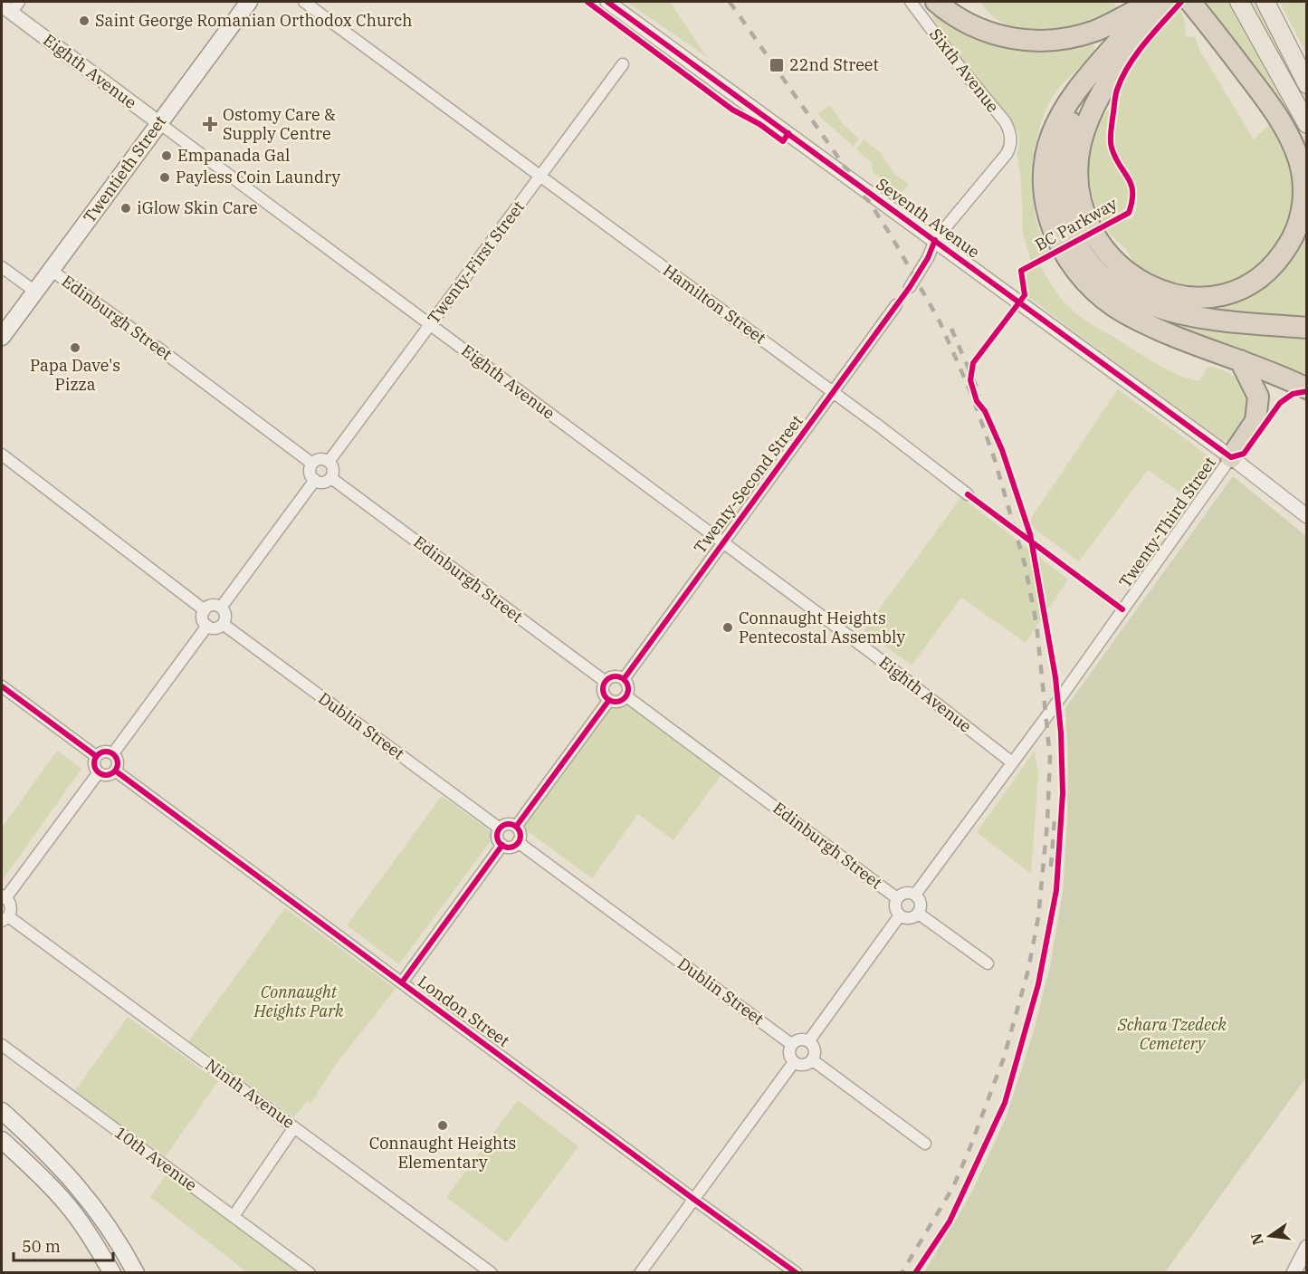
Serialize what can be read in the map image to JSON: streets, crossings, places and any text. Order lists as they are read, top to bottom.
{
  "streets": {
    "main road": ["Twentieth Street"],
    "street": [
      "Sixth Avenue",
      "Eighth Avenue",
      "Seventh Avenue",
      "Twenty-First Street",
      "Hamilton Street",
      "Edinburgh Street",
      "Twenty-Second Street",
      "Twenty-Third Street",
      "Dublin Street",
      "London Street",
      "Ninth Avenue",
      "10th Avenue"
    ],
    "cycle path": ["BC Parkway"]
  },
  "crossings": [
    ["Sixth Avenue", "Seventh Avenue"],
    ["Eighth Avenue", "Twentieth Street"],
    ["Eighth Avenue", "Twenty-First Street"],
    ["Eighth Avenue", "Twenty-Second Street"],
    ["Eighth Avenue", "Twenty-Third Street"],
    ["Twentieth Street", "Edinburgh Street"],
    ["Seventh Avenue", "Twenty-Third Street"],
    ["Twenty-First Street", "Hamilton Street"],
    ["Twenty-First Street", "Edinburgh Street"],
    ["Hamilton Street", "Twenty-Second Street"],
    ["Edinburgh Street", "Twenty-Second Street"],
    ["Edinburgh Street", "Twenty-Third Street"]
  ],
  "parks": ["Connaught Heights Park", "Schara Tzedeck Cemetery"],
  "places": {
    "other": [
      "Saint George Romanian Orthodox Church",
      "Empanada Gal",
      "Payless Coin Laundry",
      "iGlow Skin Care",
      "Papa Dave's Pizza",
      "Connaught Heights Pentecostal Assembly",
      "Connaught Heights Elementary"
    ],
    "transit": ["22nd Street"],
    "health": ["Ostomy Care & Supply Centre"]
  },
  "scale_bar": "50 m",
  "north": "left"
}
